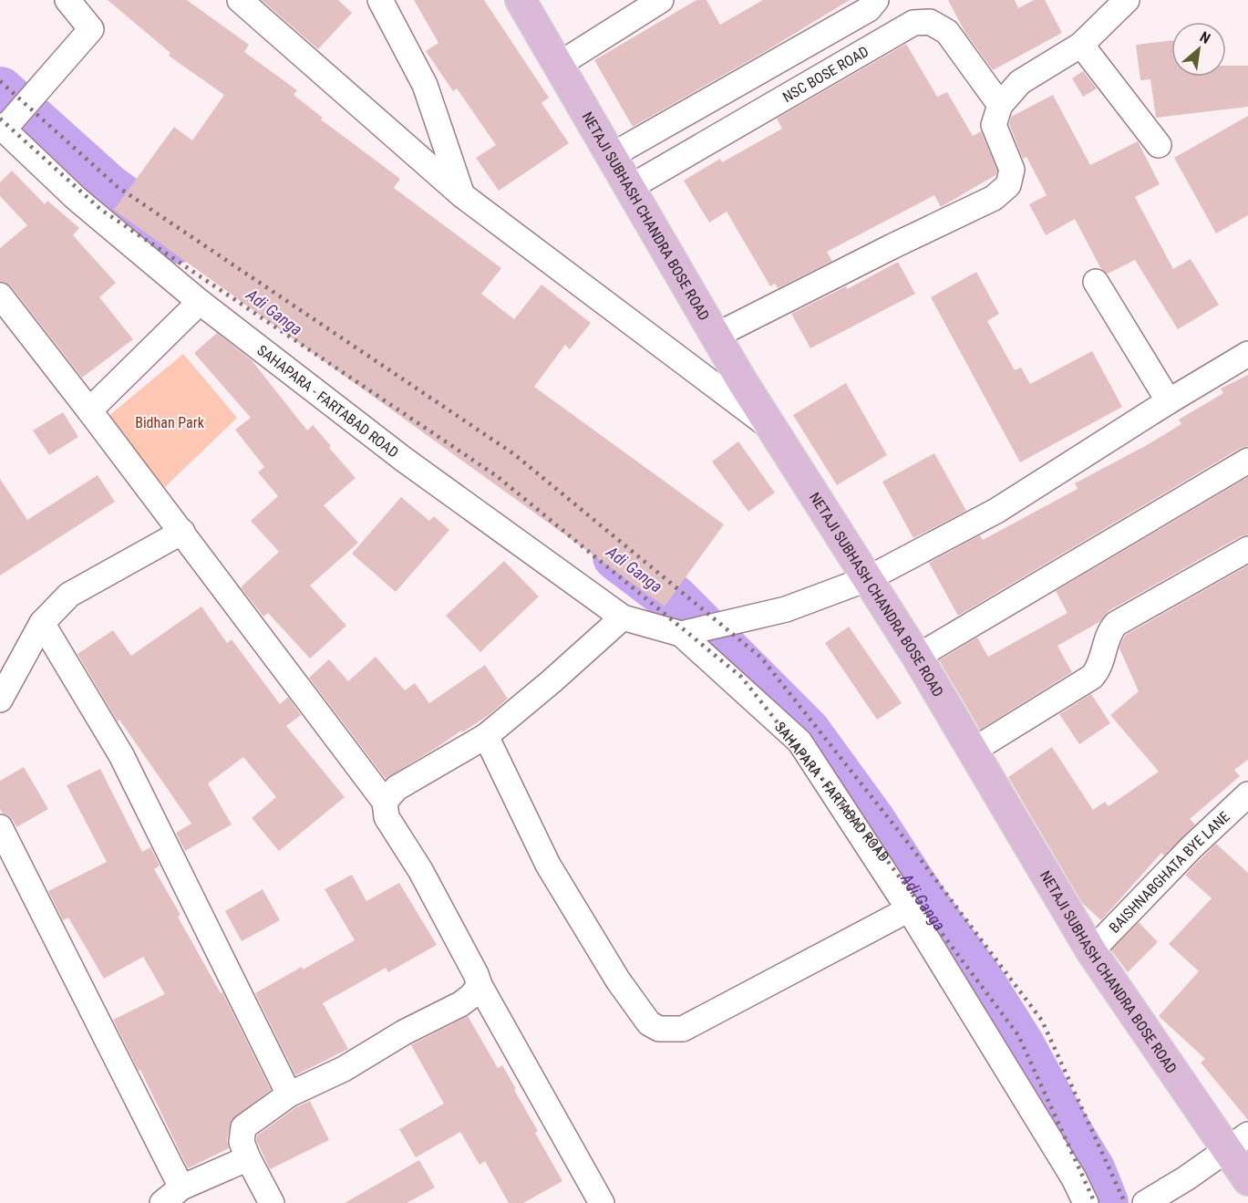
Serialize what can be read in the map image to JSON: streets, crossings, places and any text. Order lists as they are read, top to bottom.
{
  "streets": {
    "main road": ["NETAJI SUBHASH CHANDRA BOSE ROAD"],
    "street": ["NSC BOSE ROAD", "SAHAPARA - FARTABAD ROAD", "BAISHNABGHATA BYE LANE"]
  },
  "crossings": [
    ["NSC BOSE ROAD", "NETAJI SUBHASH CHANDRA BOSE ROAD"],
    ["NETAJI SUBHASH CHANDRA BOSE ROAD", "BAISHNABGHATA BYE LANE"]
  ],
  "water": ["Adi Ganga"],
  "parks": ["Bidhan Park"],
  "north": "top right"
}
